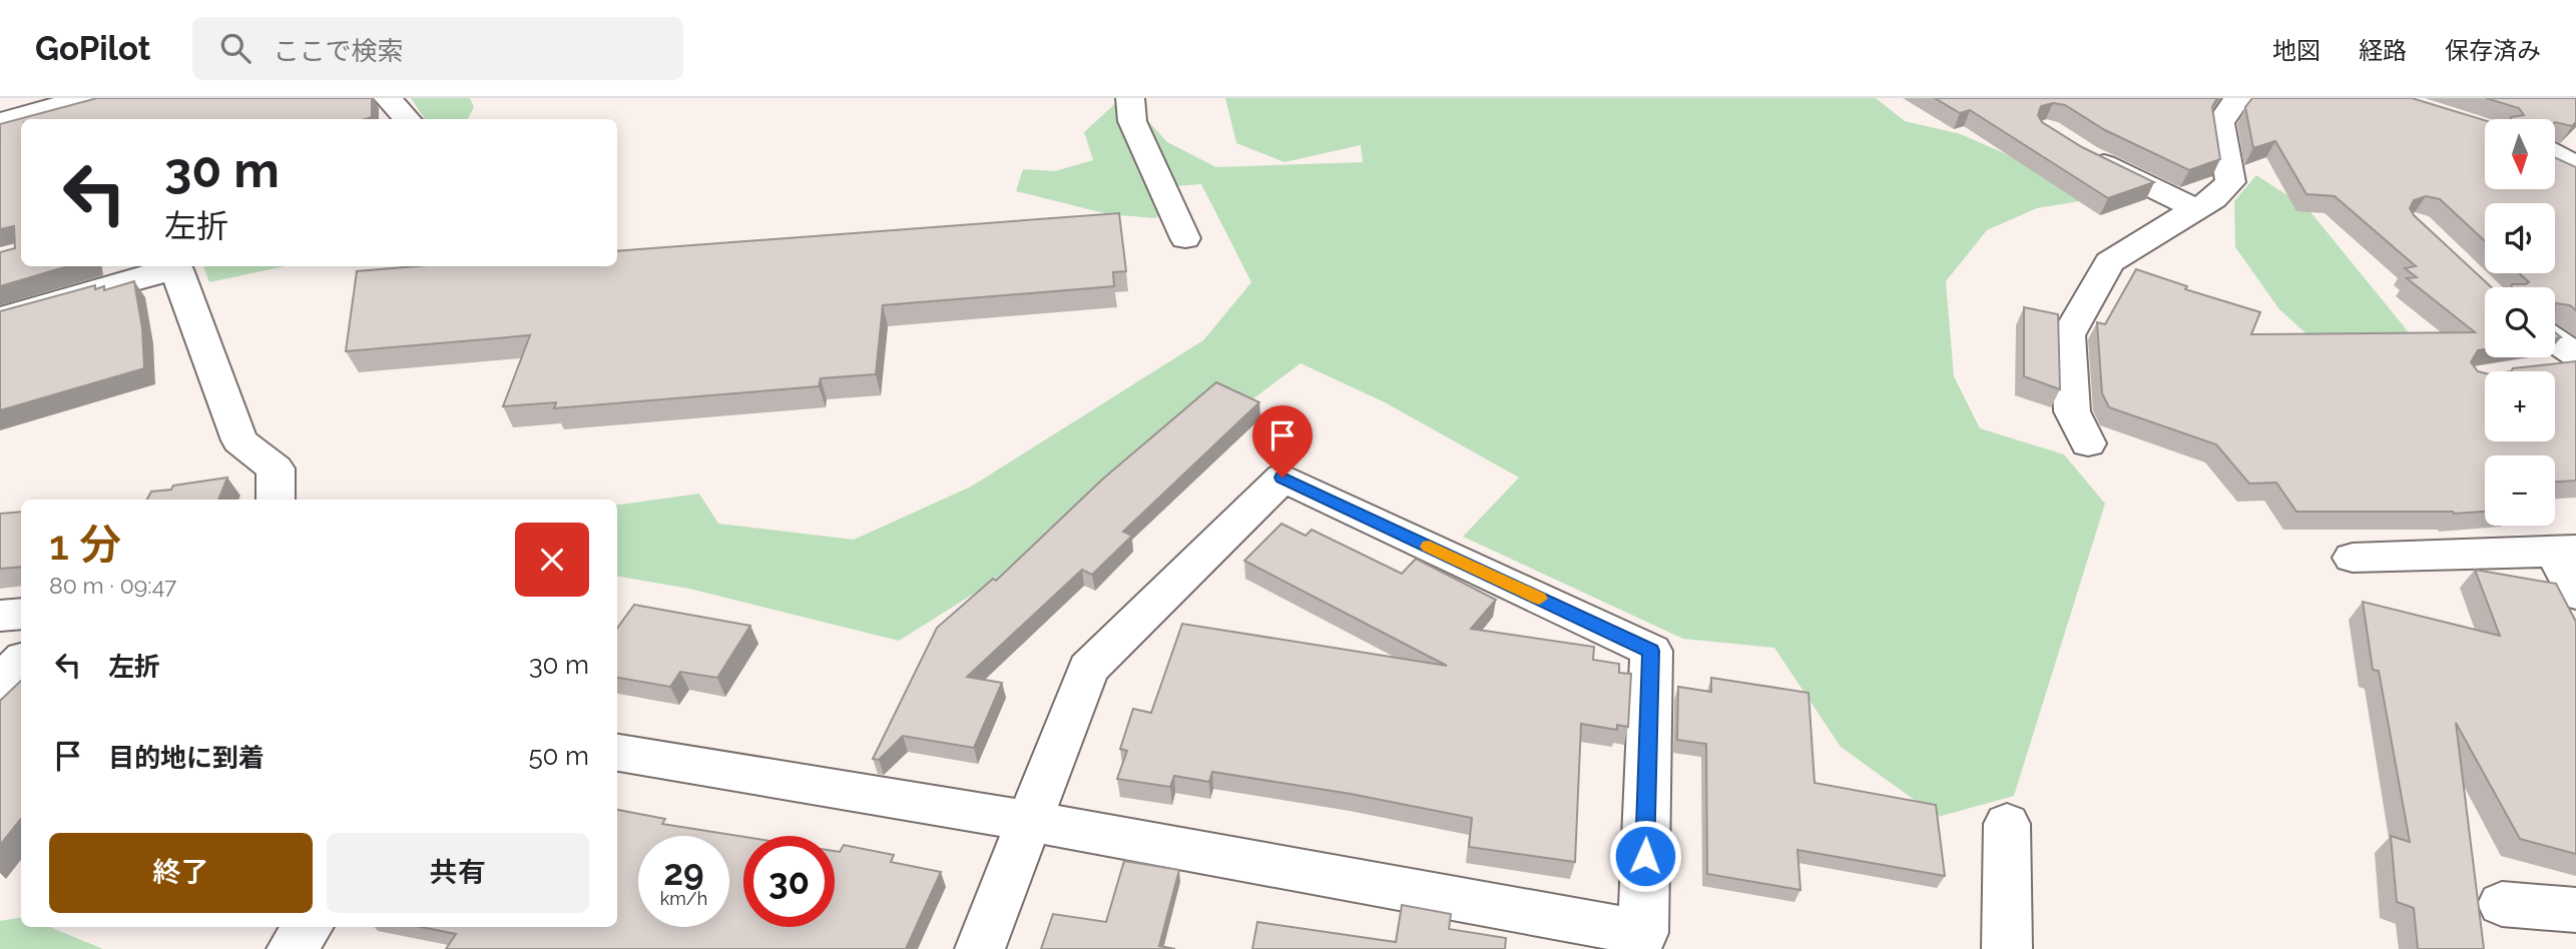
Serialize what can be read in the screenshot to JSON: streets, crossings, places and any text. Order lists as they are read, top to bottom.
{
  "north": "bottom",
  "page": {
    "header": "GoPilot",
    "search": "ここで検索",
    "nav": ["地図", "経路", "保存済み"],
    "map_buttons": ["+", "−"],
    "turn": ["30 m", "左折"],
    "heading": ["1 分", "80 m · 09:47"],
    "list": [
      {
        "name": "左折",
        "value": "30 m"
      },
      {
        "name": "目的地に到着",
        "value": "50 m"
      }
    ],
    "buttons": ["終了", "共有"],
    "speed": "29 km/h",
    "limit": "30"
  }
}
